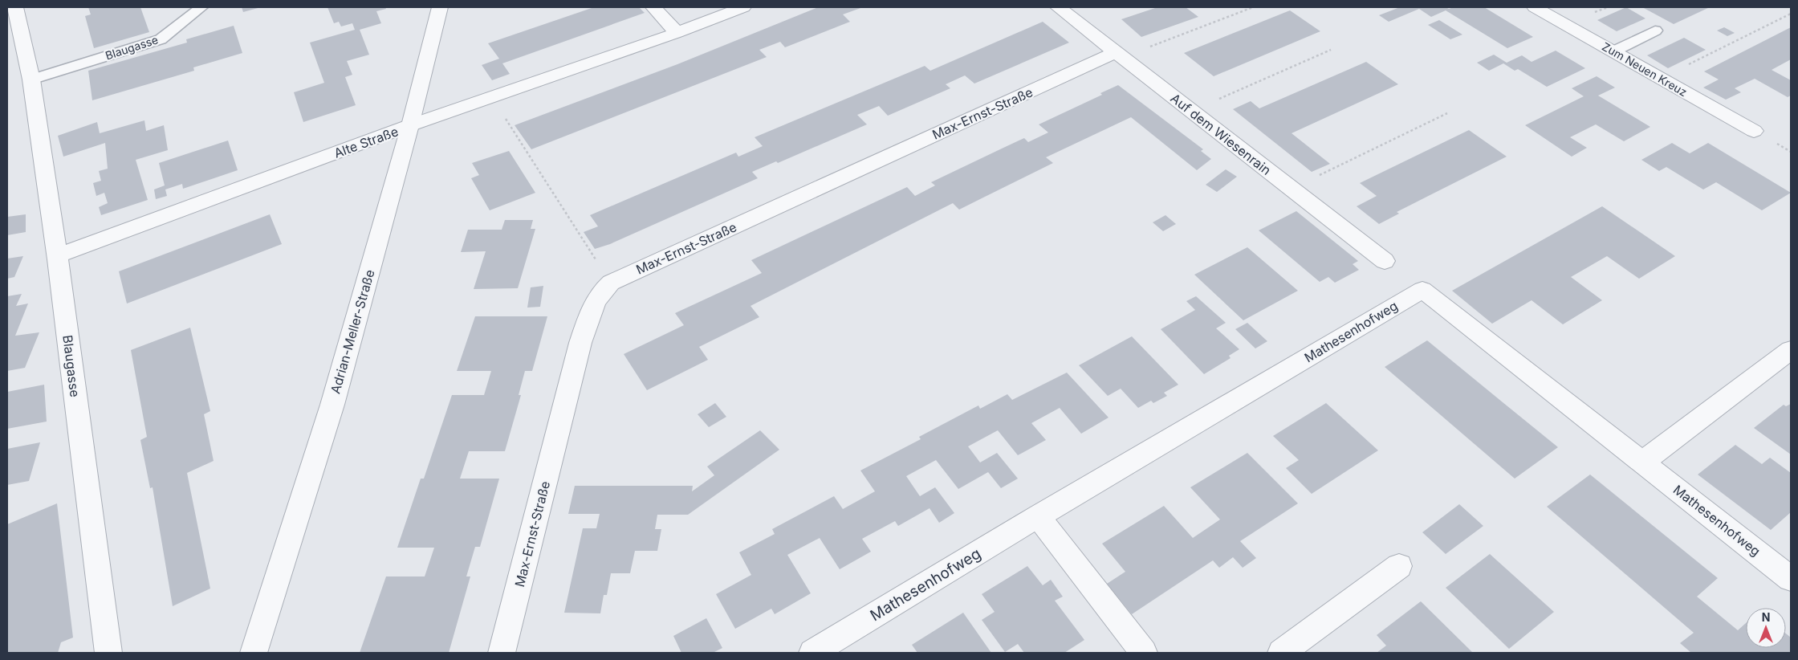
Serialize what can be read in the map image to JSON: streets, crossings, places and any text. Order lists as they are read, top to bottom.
{
  "streets": {
    "street": [
      "Blaugasse",
      "Zum Neuen Kreuz",
      "Max-Ernst-Straße",
      "Auf dem Wiesenrain",
      "Alte Straße",
      "Adrian-Meller-Straße",
      "Mathesenhofweg"
    ]
  },
  "crossings": [
    ["Blaugasse", "Alte Straße"],
    ["Max-Ernst-Straße", "Auf dem Wiesenrain"],
    ["Alte Straße", "Adrian-Meller-Straße"]
  ],
  "north": "top"
}
